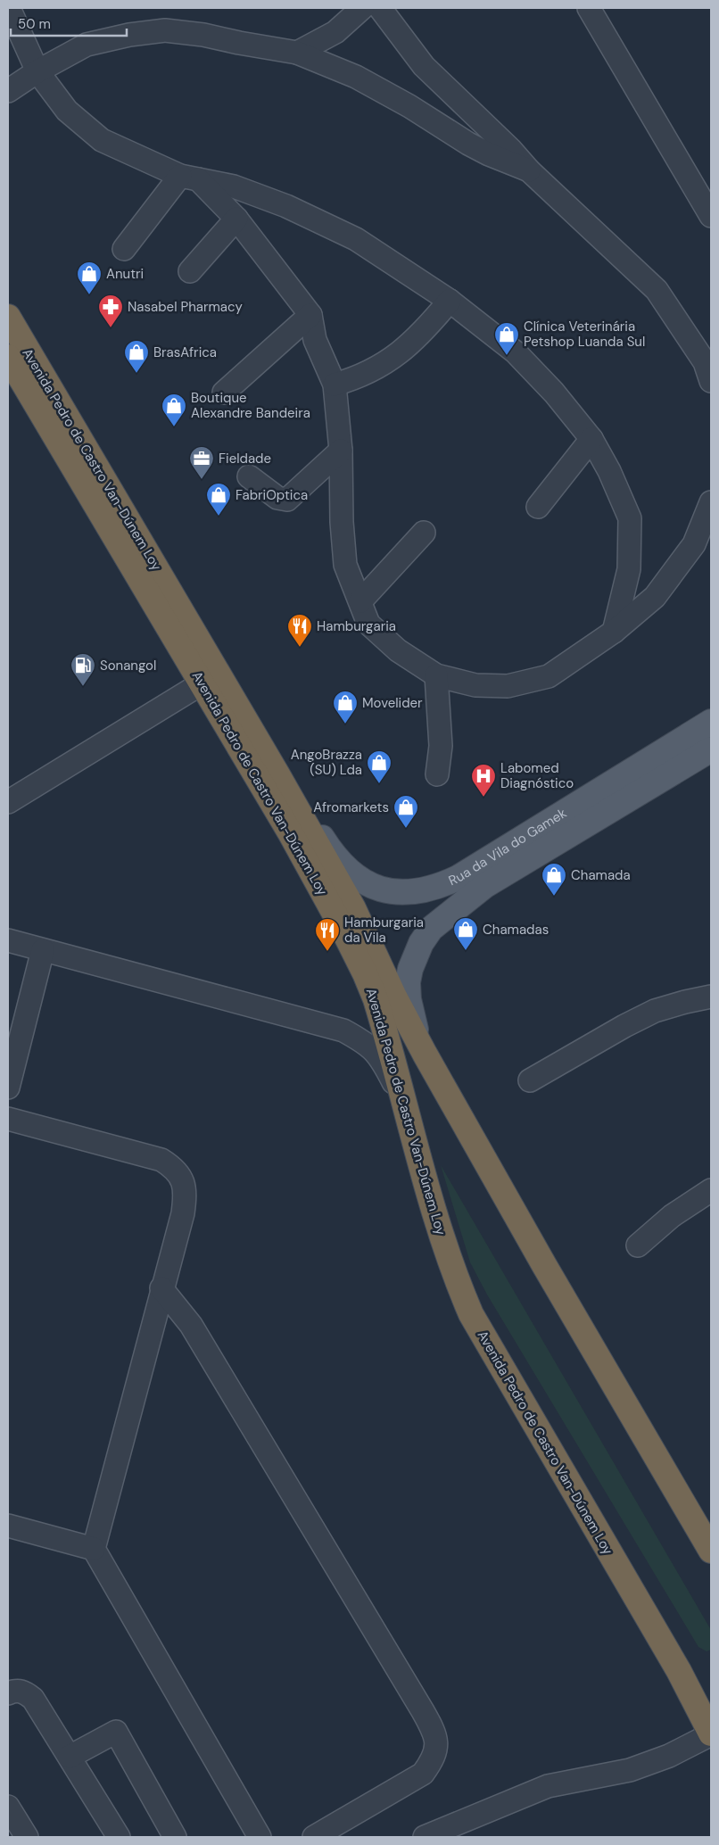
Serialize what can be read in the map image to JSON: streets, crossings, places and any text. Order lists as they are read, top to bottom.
{
  "streets": {
    "highway": ["Avenida Pedro de Castro Van-Dúnem Loy"],
    "main road": ["Rua da Vila do Gamek"]
  },
  "crossings": [
    ["Avenida Pedro de Castro Van-Dúnem Loy", "Rua da Vila do Gamek"]
  ],
  "places": {
    "shop": [
      "Anutri",
      "Clínica Veterinária Petshop Luanda Sul",
      "BrasAfrica",
      "Boutique Alexandre Bandeira",
      "FabriOptica",
      "Movelider",
      "AngoBrazza (SU) Lda",
      "Afromarkets",
      "Chamada",
      "Chamadas"
    ],
    "pharmacy": ["Nasabel Pharmacy"],
    "office": ["Fieldade"],
    "restaurant": ["Hamburgaria", "Hamburgaria da Vila"],
    "fuel station": ["Sonangol"],
    "hospital": ["Labomed Diagnóstico"]
  },
  "scale_bar": "50 m"
}
